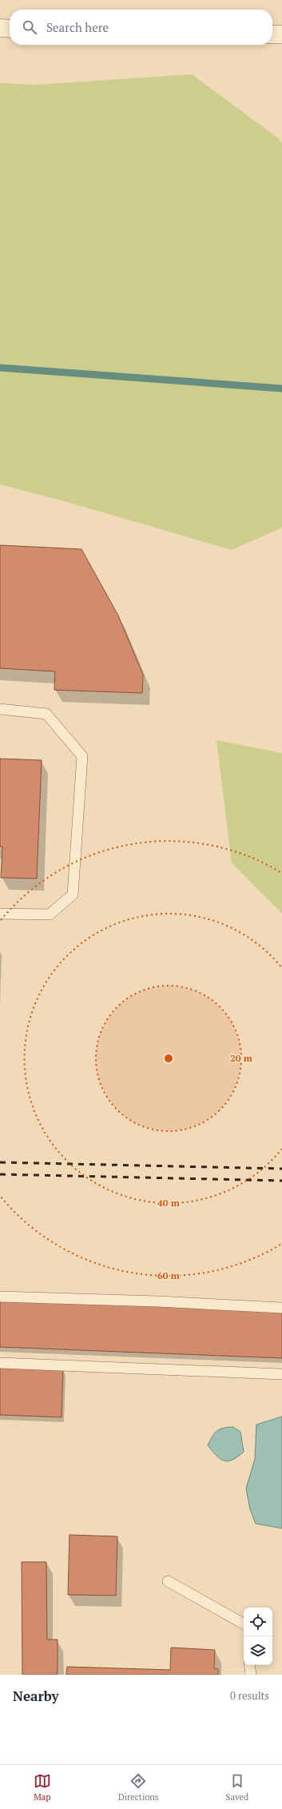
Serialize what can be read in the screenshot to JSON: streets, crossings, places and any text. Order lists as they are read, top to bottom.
{
  "page": {
    "search": "Search here",
    "heading": ["Nearby", "0 results"],
    "nav": ["Map", "Directions", "Saved"]
  },
  "rings": ["20 m", "40 m", "60 m"]
}
